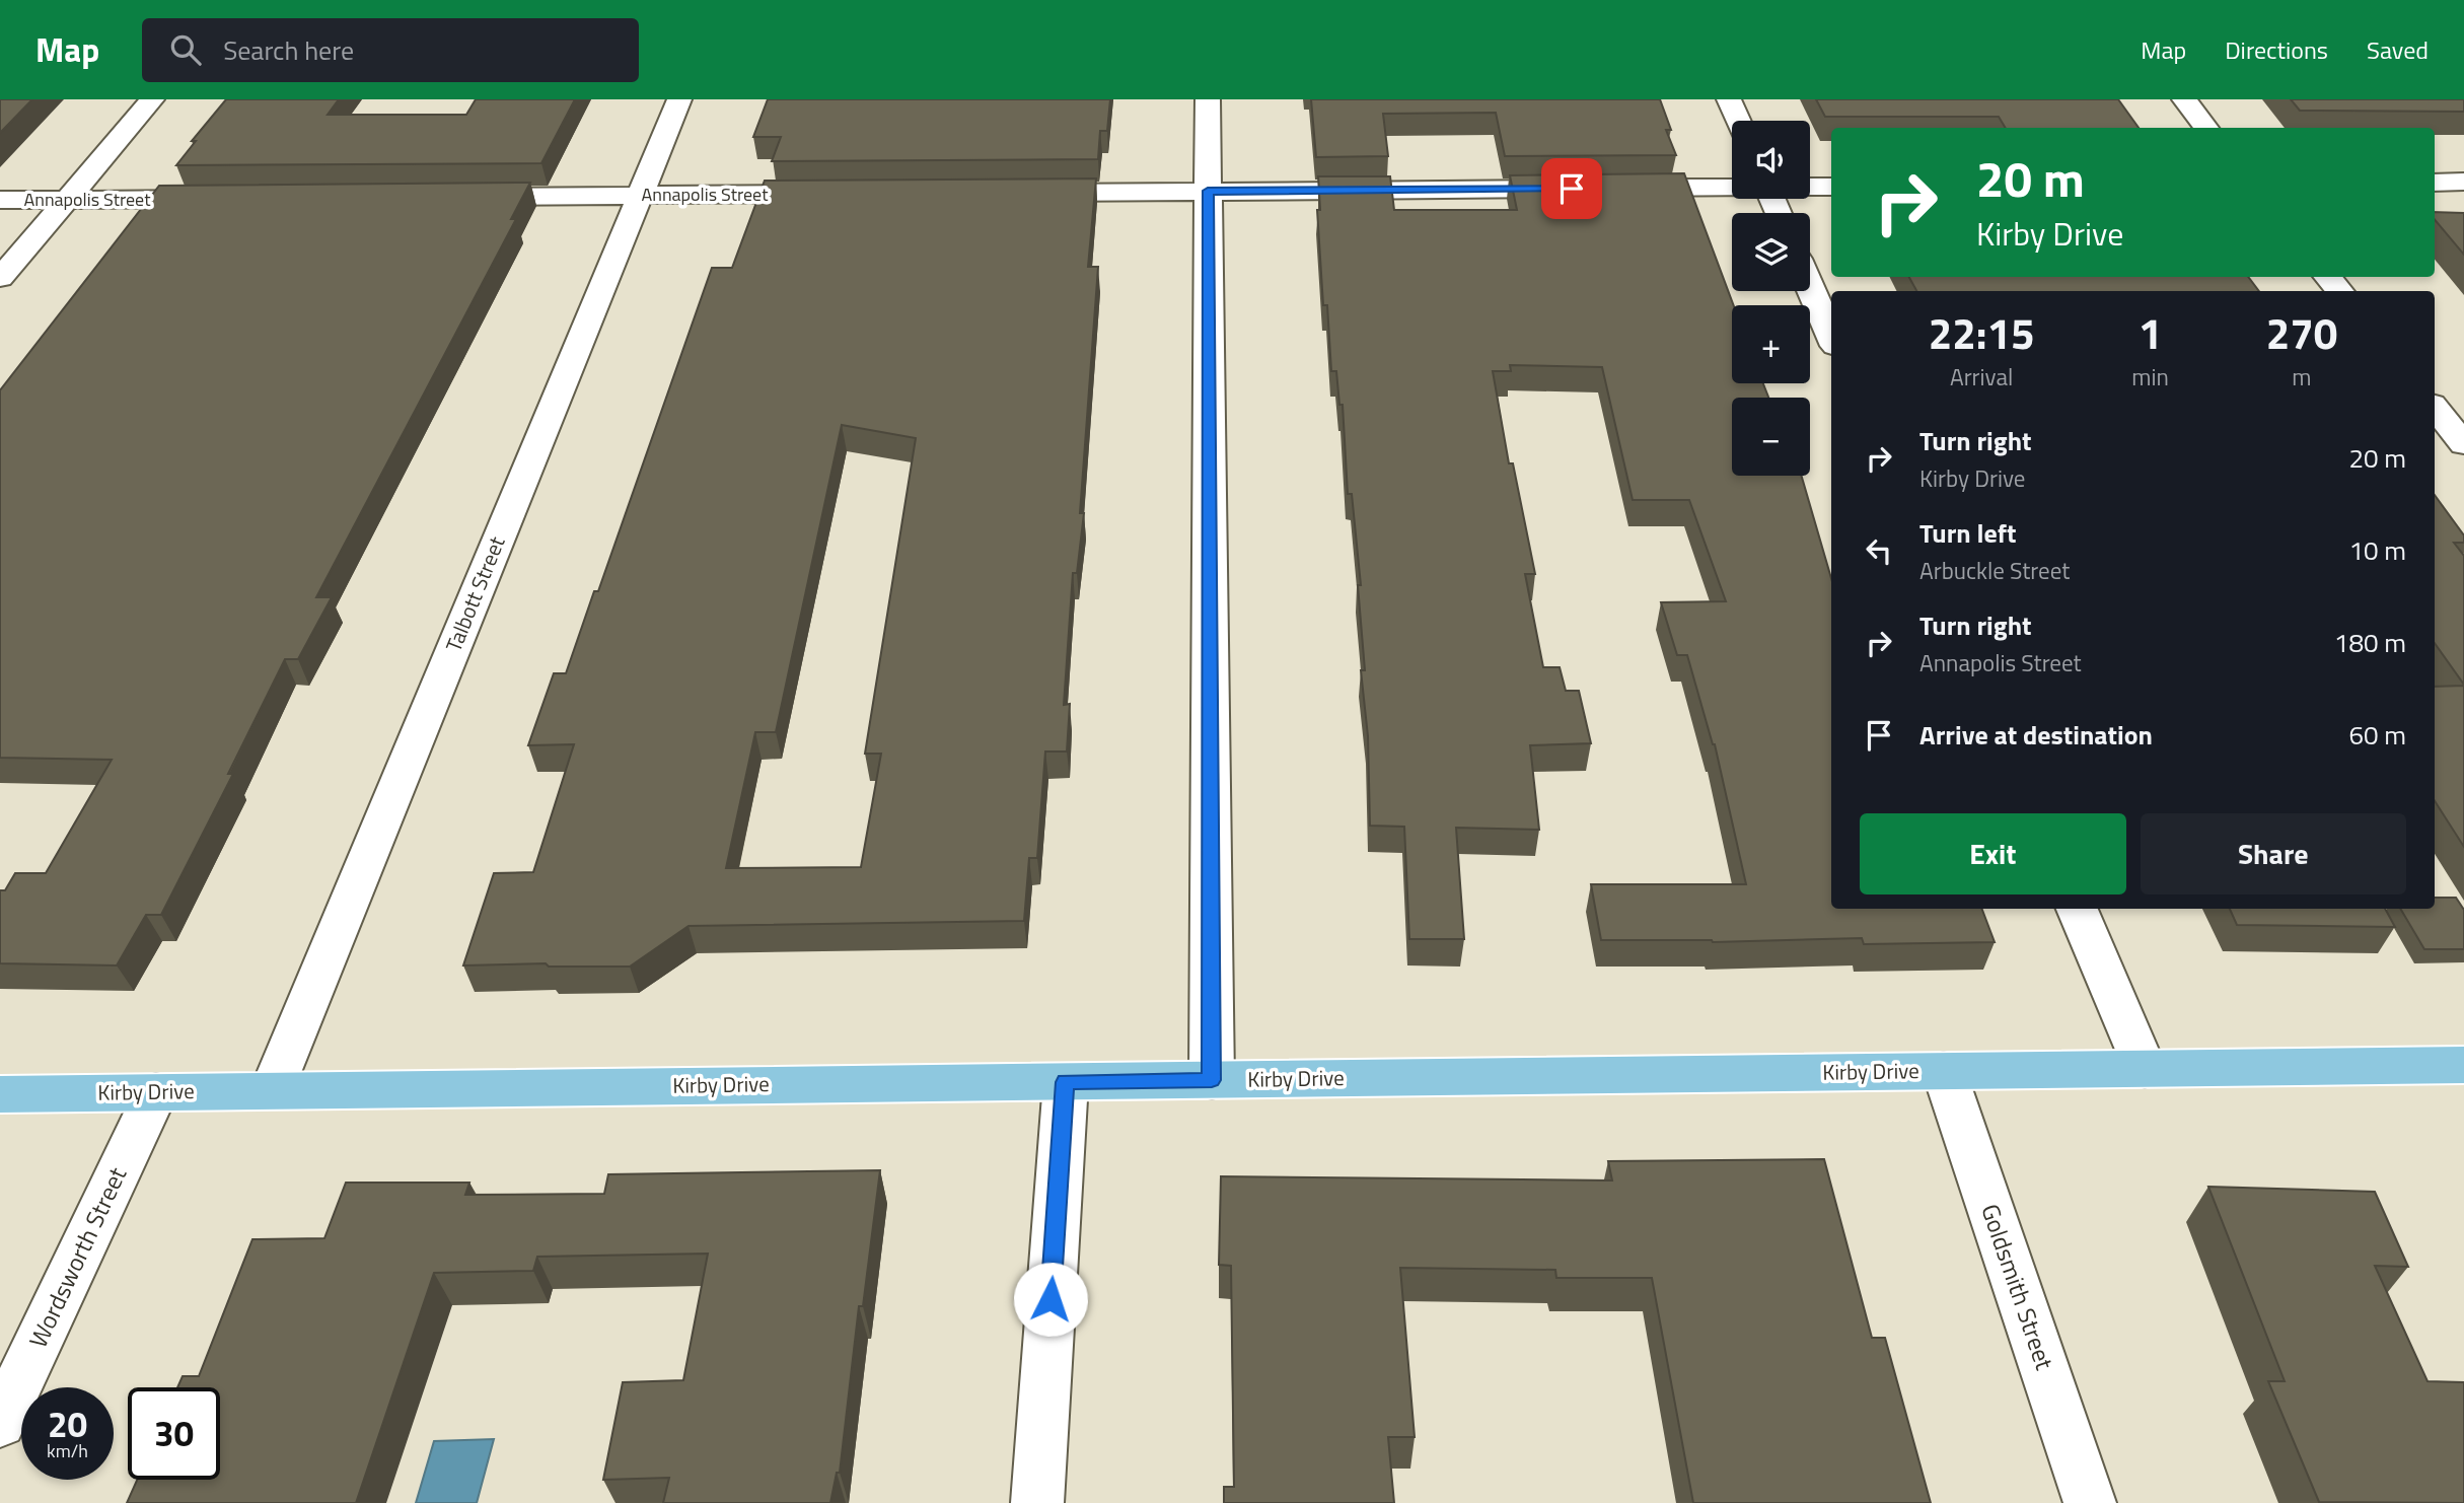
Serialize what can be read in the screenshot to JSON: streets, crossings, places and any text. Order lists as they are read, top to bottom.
{
  "streets": {
    "main road": ["Kirby Drive"],
    "street": [
      "Annapolis Street",
      "Talbott Street",
      "Wordsworth Street",
      "Goldsmith Street"
    ]
  },
  "crossings": [
    ["Annapolis Street", "Talbott Street"],
    ["Talbott Street", "Kirby Drive"],
    ["Kirby Drive", "Wordsworth Street"],
    ["Kirby Drive", "Goldsmith Street"]
  ],
  "page": {
    "header": "Map",
    "search": "Search here",
    "nav": ["Map", "Directions", "Saved"],
    "map_buttons": ["+", "−"],
    "turn": ["20 m", "Kirby Drive"],
    "eta": [
      "22:15",
      "Arrival",
      "1",
      "min",
      "270",
      "m"
    ],
    "list": [
      {
        "name": "Turn right",
        "note": "Kirby Drive",
        "value": "20 m"
      },
      {
        "name": "Turn left",
        "note": "Arbuckle Street",
        "value": "10 m"
      },
      {
        "name": "Turn right",
        "note": "Annapolis Street",
        "value": "180 m"
      },
      {
        "name": "Arrive at destination",
        "value": "60 m"
      }
    ],
    "buttons": ["Exit", "Share"],
    "speed": "20 km/h",
    "limit": "30"
  }
}
